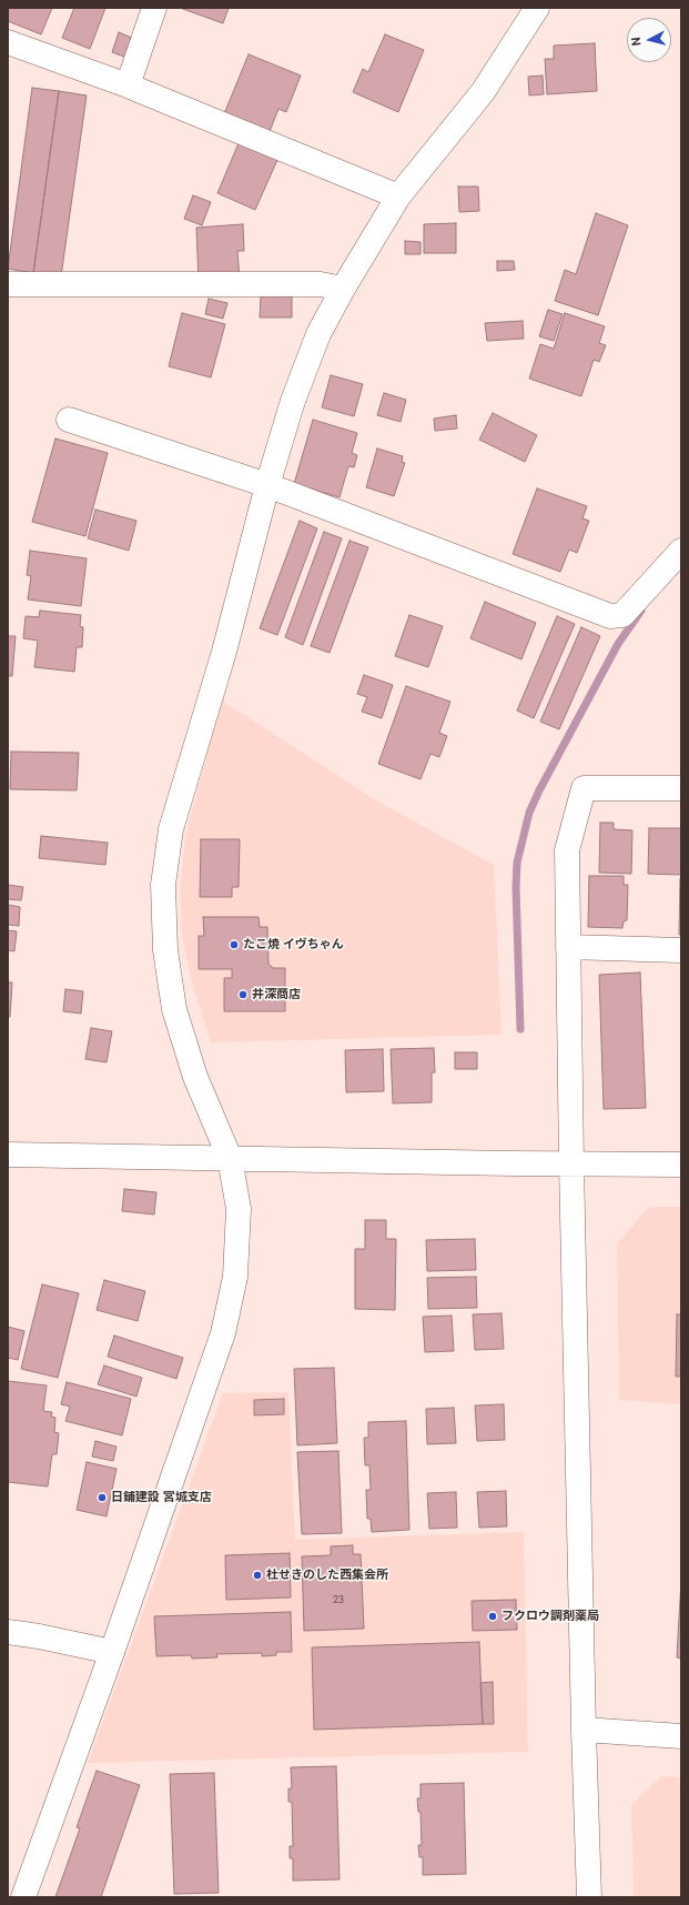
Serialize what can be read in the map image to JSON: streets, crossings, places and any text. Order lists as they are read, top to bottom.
{
  "places": [
    "たこ焼 イヴちゃん",
    "井深商店",
    "日鋪建設 宮城支店",
    "杜せきのした西集会所",
    "フクロウ調剤薬局"
  ],
  "house_numbers": ["23"],
  "north": "left"
}
